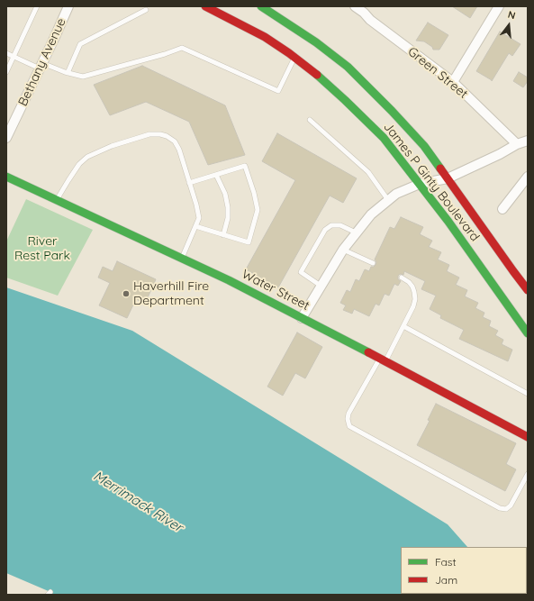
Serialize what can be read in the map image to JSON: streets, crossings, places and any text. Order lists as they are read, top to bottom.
{
  "streets": {
    "main road": ["James P Ginty Boulevard", "Water Street"],
    "street": ["Bethany Avenue", "Green Street"]
  },
  "water": ["Merrimack River"],
  "parks": ["River Rest Park"],
  "places": ["Haverhill Fire Department"],
  "legend": ["Fast", "Jam"],
  "north": "top"
}
